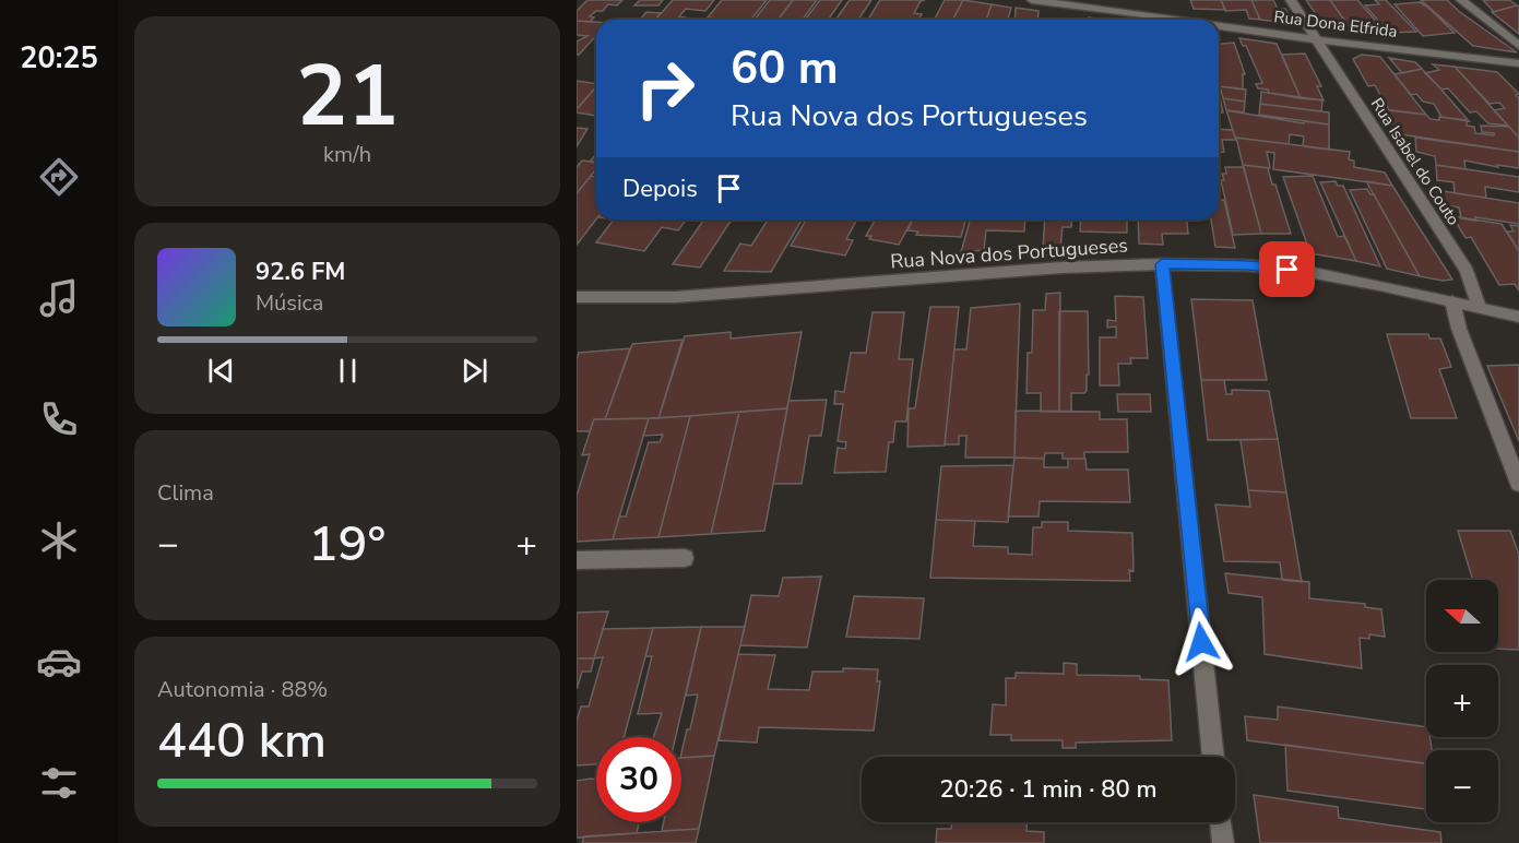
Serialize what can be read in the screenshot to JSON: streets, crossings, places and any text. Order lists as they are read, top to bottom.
{
  "streets": {
    "street": ["Rua Dona Elfrida", "Rua Isabel do Couto", "Rua Nova dos Portugueses"]
  },
  "crossings": [
    ["Rua Dona Elfrida", "Rua Isabel do Couto"],
    ["Rua Isabel do Couto", "Rua Nova dos Portugueses"]
  ],
  "north": "left",
  "page": {
    "tabs": "20:25",
    "tile": [
      ["21", "km/h"],
      "Clima",
      ["Autonomia · 88%", "440 km"]
    ],
    "turn": ["60 m", "Rua Nova dos Portugueses"],
    "then": "Depois",
    "song": ["92.6 FM", "Música"],
    "heat": ["−", "19°", "+"],
    "map_buttons": ["+", "−"],
    "limit": "30",
    "trip": "20:26 · 1 min · 80 m"
  }
}
